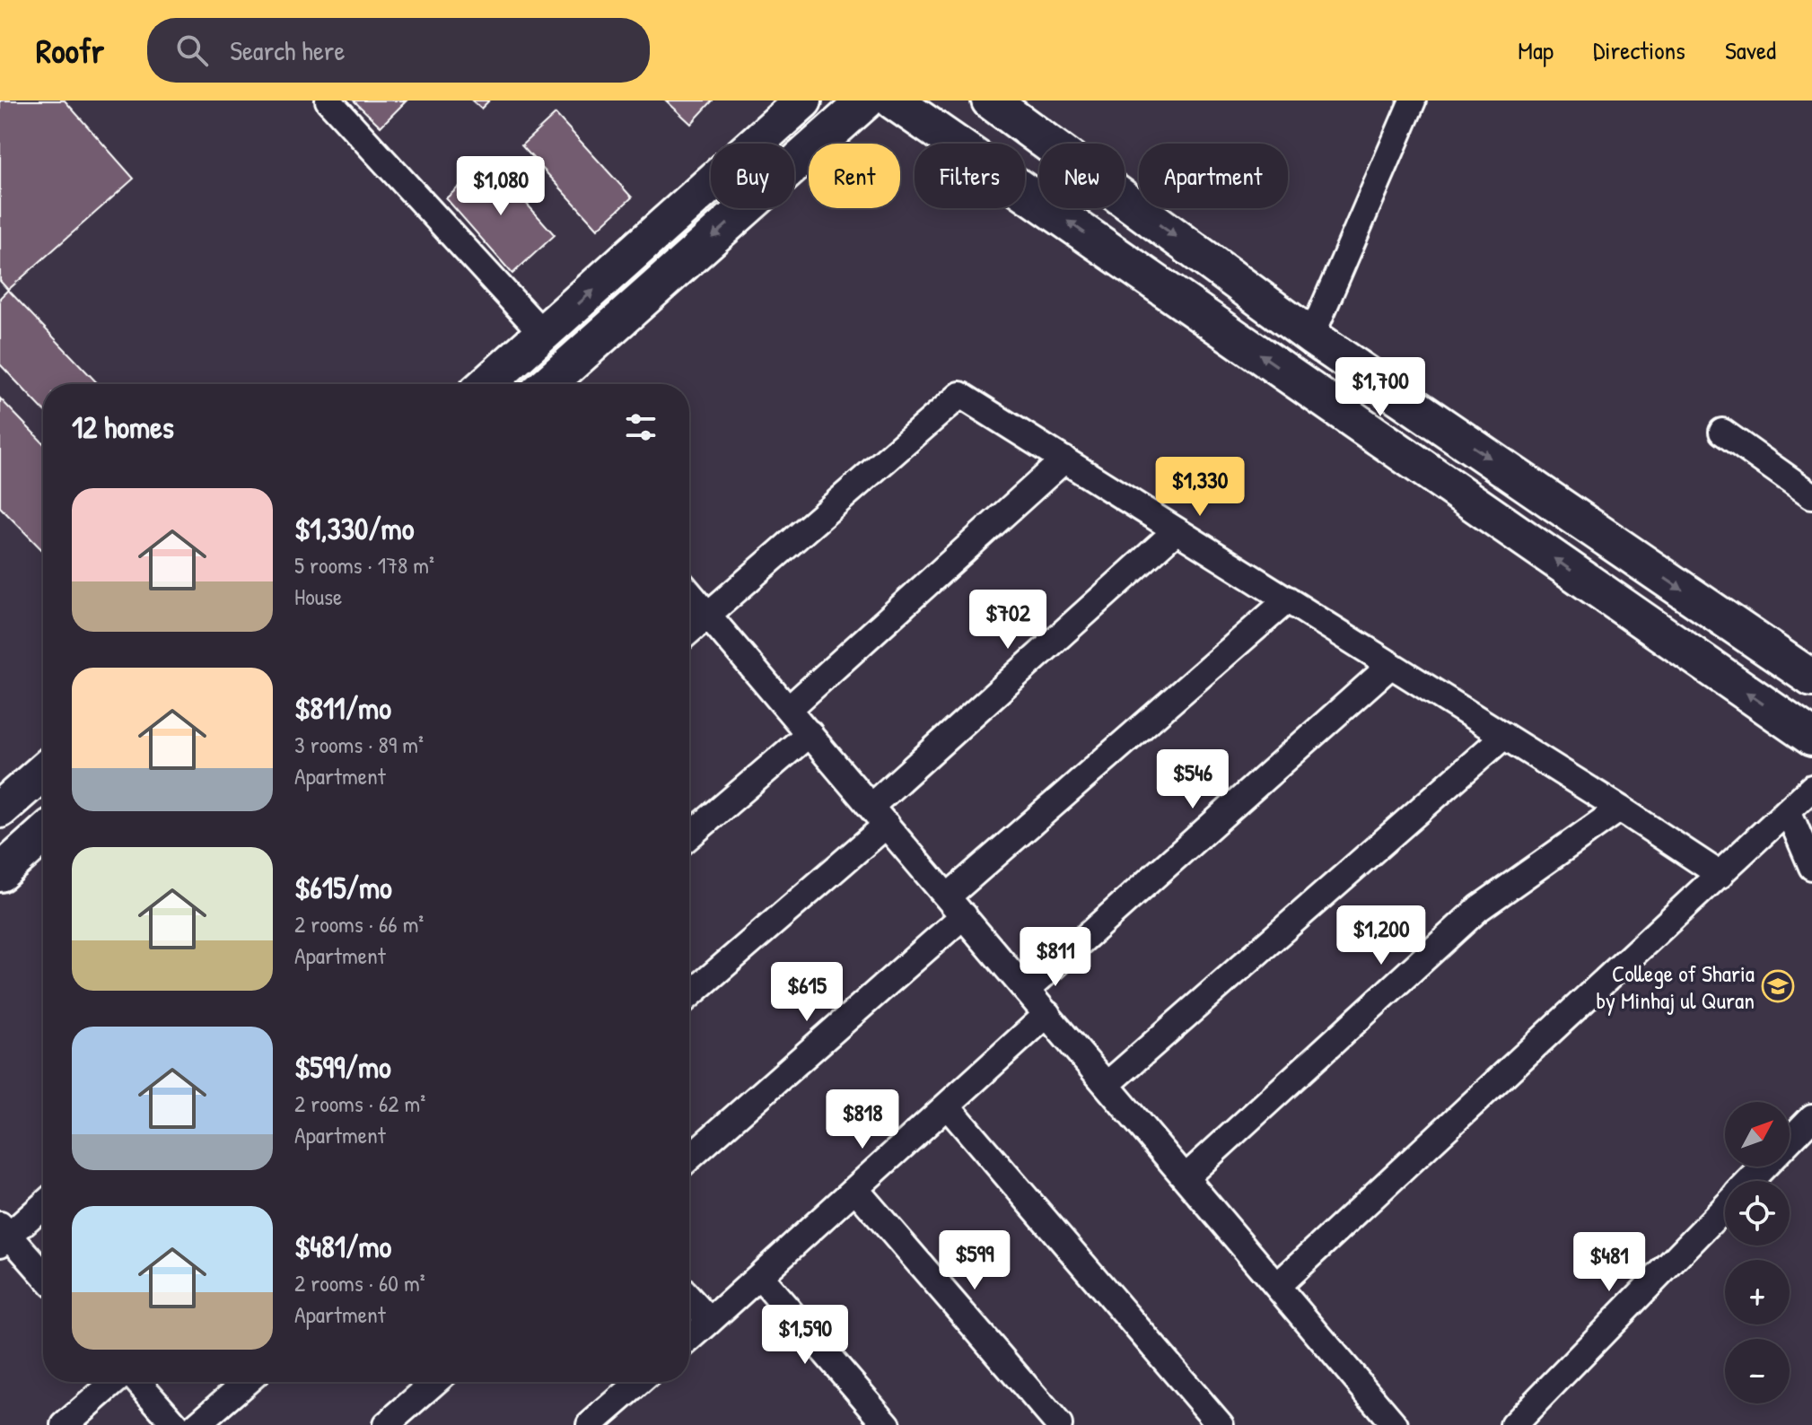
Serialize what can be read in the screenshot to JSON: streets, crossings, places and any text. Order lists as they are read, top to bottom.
{
  "places": {
    "school or university": ["College of Sharia by Minhaj ul Quran"]
  },
  "north": "top right",
  "page": {
    "header": "Roofr",
    "search": "Search here",
    "nav": ["Map", "Directions", "Saved"],
    "chip": [
      "Buy",
      "Rent",
      "Filters",
      "New",
      "Apartment"
    ],
    "price": [
      "$1,080",
      "$1,700",
      "$1,330",
      "$702",
      "$546",
      "$1,200",
      "$811",
      "$615",
      "$818",
      "$599",
      "$481",
      "$1,590"
    ],
    "heading": "12 homes",
    "list": [
      {
        "name": "$1,330/mo",
        "note": "5 rooms · 178 m² · House"
      },
      {
        "name": "$811/mo",
        "note": "3 rooms · 89 m² · Apartment"
      },
      {
        "name": "$615/mo",
        "note": "2 rooms · 66 m² · Apartment"
      },
      {
        "name": "$599/mo",
        "note": "2 rooms · 62 m² · Apartment"
      },
      {
        "name": "$481/mo",
        "note": "2 rooms · 60 m² · Apartment"
      }
    ],
    "map_buttons": ["+", "−"]
  }
}
